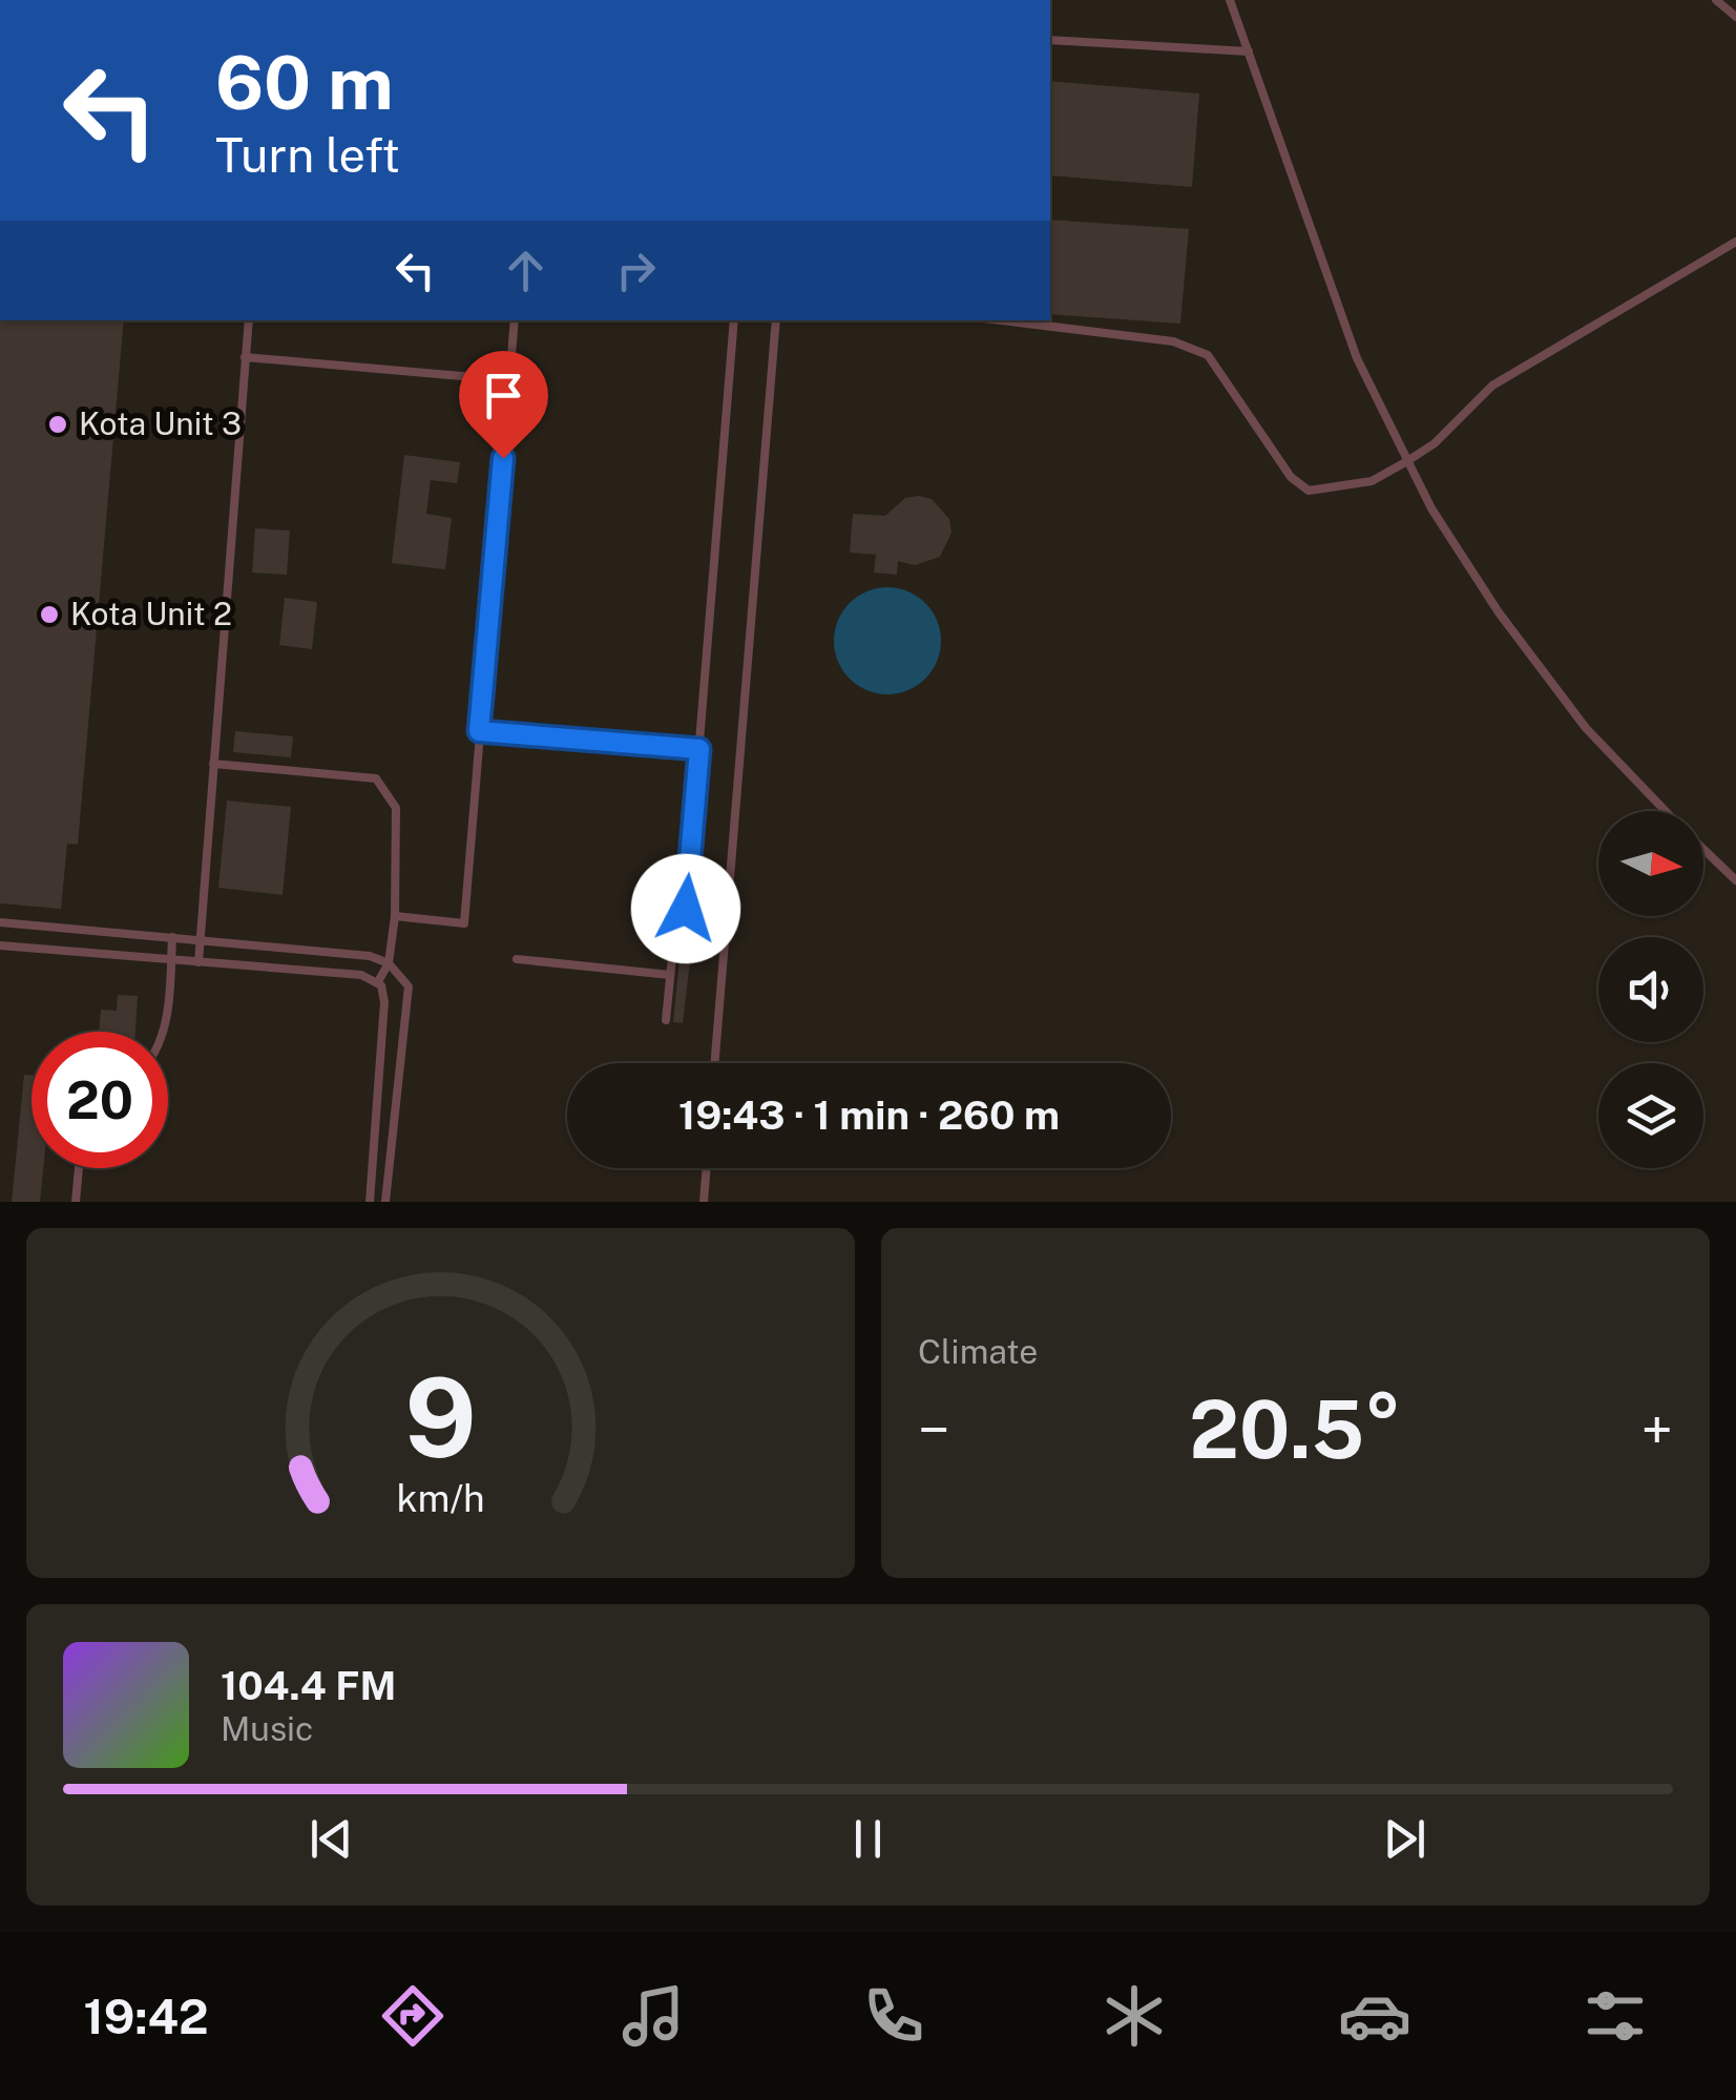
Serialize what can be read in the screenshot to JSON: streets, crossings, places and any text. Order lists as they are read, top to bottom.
{
  "places": ["Kota Unit 3", "Kota Unit 2"],
  "north": "right",
  "page": {
    "turn": ["60 m", "Turn left"],
    "limit": "20",
    "trip": "19:43 · 1 min · 260 m",
    "tile": "Climate",
    "heat": ["−", "20.5°", "+"],
    "song": ["104.4 FM", "Music"],
    "tabs": "19:42",
    "gauge": ["9", "km/h"]
  }
}
